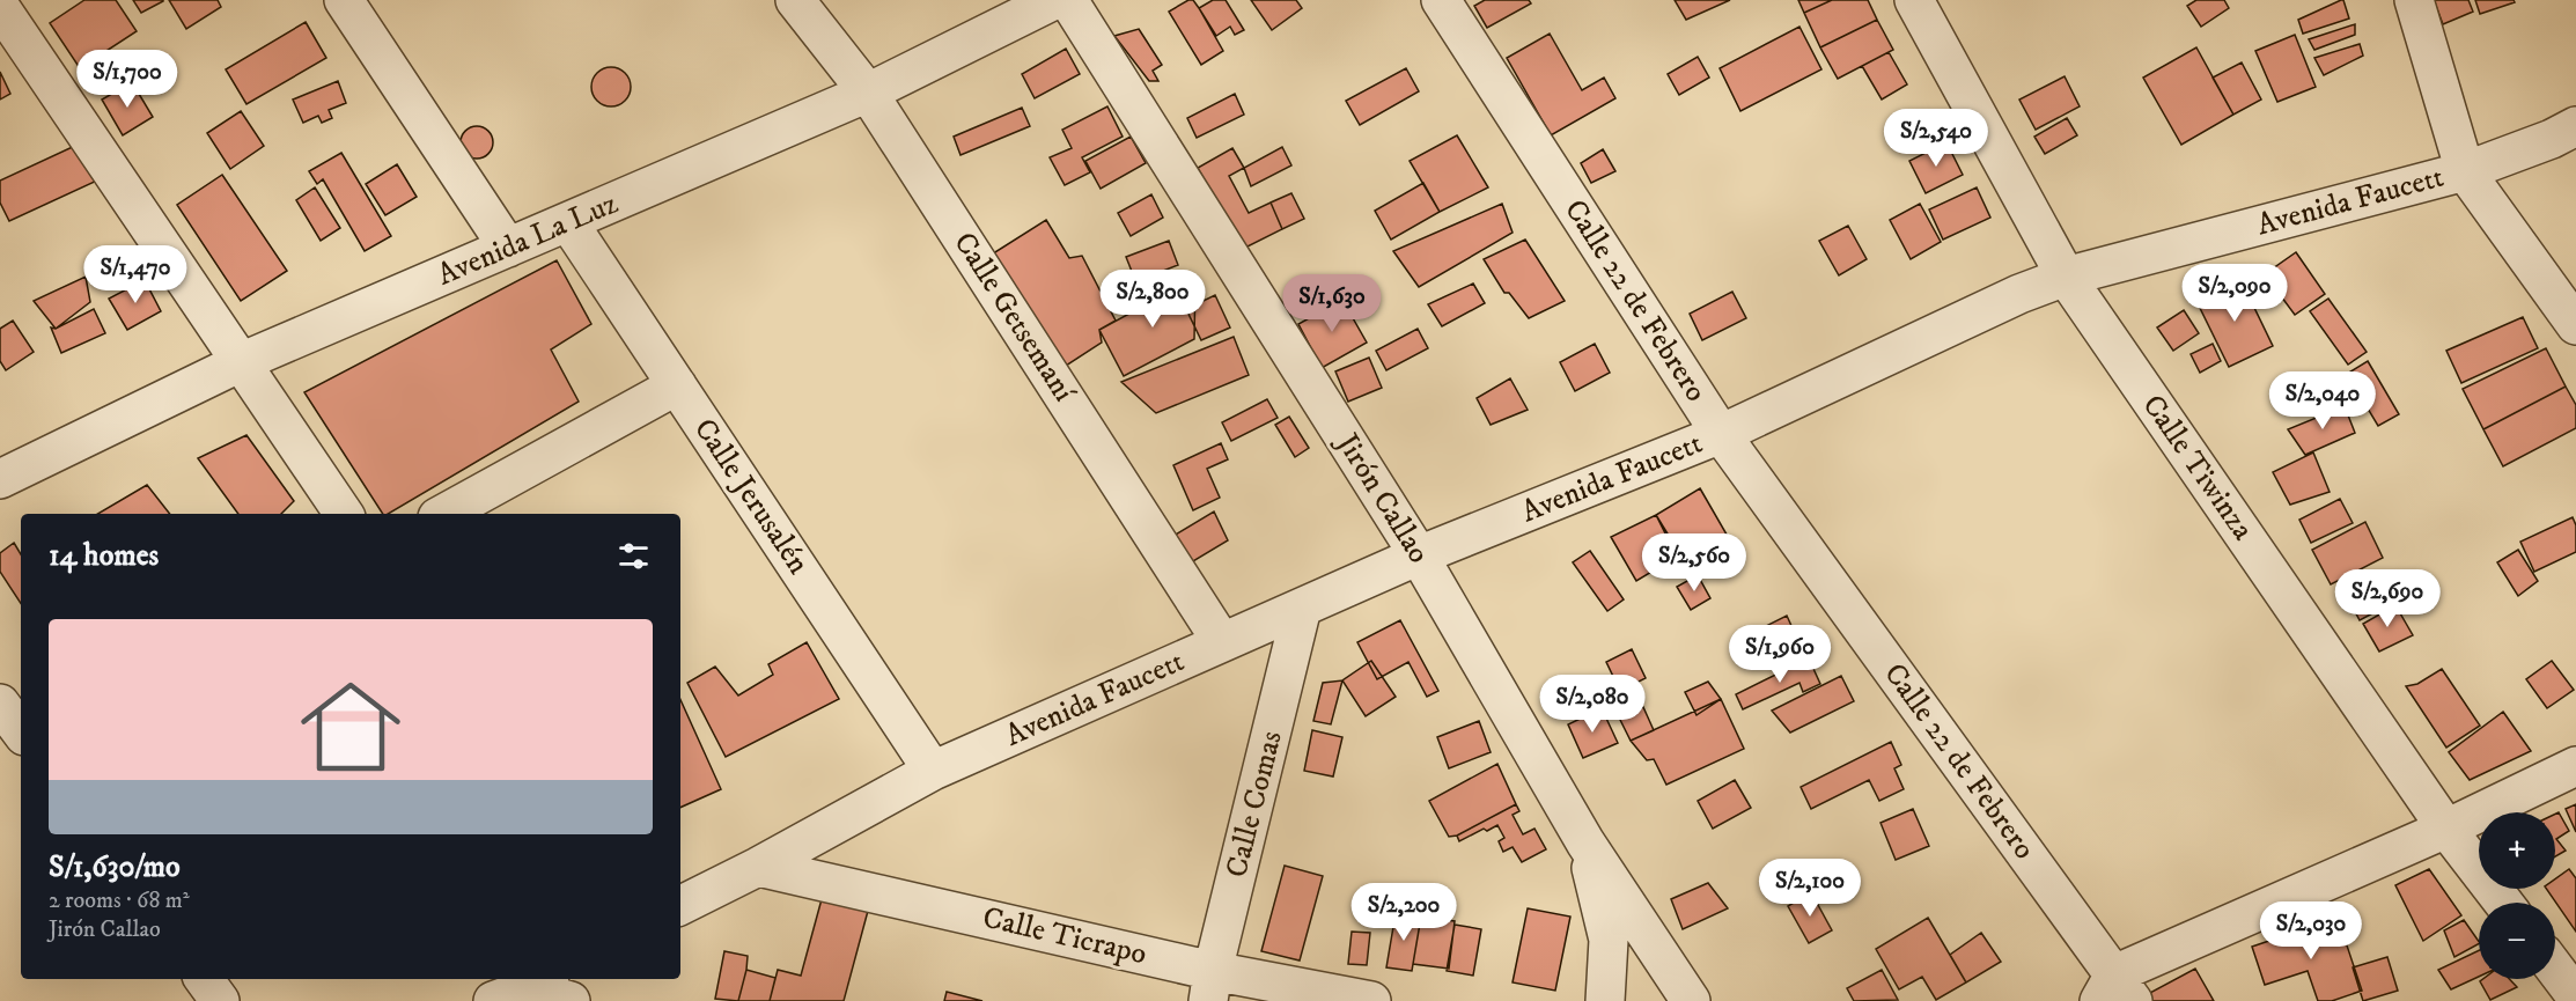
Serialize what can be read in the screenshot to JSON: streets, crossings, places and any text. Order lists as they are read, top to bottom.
{
  "streets": {
    "street": [
      "Avenida Faucett",
      "Avenida La Luz",
      "Calle 22 de Febrero",
      "Calle Getsemaní",
      "Calle Tiwinza",
      "Calle Jerusalén",
      "Jirón Callao",
      "Calle Comas",
      "Calle Ticrapo"
    ]
  },
  "crossings": [
    ["Avenida Faucett", "Calle 22 de Febrero"],
    ["Avenida Faucett", "Calle Getsemaní"],
    ["Avenida Faucett", "Calle Tiwinza"],
    ["Avenida Faucett", "Calle Jerusalén"],
    ["Avenida Faucett", "Jirón Callao"],
    ["Avenida Faucett", "Calle Comas"],
    ["Avenida Faucett", "Calle Ticrapo"],
    ["Avenida La Luz", "Calle Getsemaní"],
    ["Avenida La Luz", "Calle Jerusalén"],
    ["Calle Comas", "Calle Ticrapo"]
  ],
  "page": {
    "price": [
      "S/1,700",
      "S/2,540",
      "S/1,470",
      "S/2,090",
      "S/2,800",
      "S/1,630",
      "S/2,040",
      "S/2,560",
      "S/2,690",
      "S/1,960",
      "S/2,080",
      "S/2,100",
      "S/2,200",
      "S/2,030"
    ],
    "heading": "14 homes",
    "list": [
      {
        "name": "S/1,630/mo",
        "note": "2 rooms · 68 m² · Jirón Callao"
      }
    ],
    "map_buttons": ["+", "−"]
  }
}
